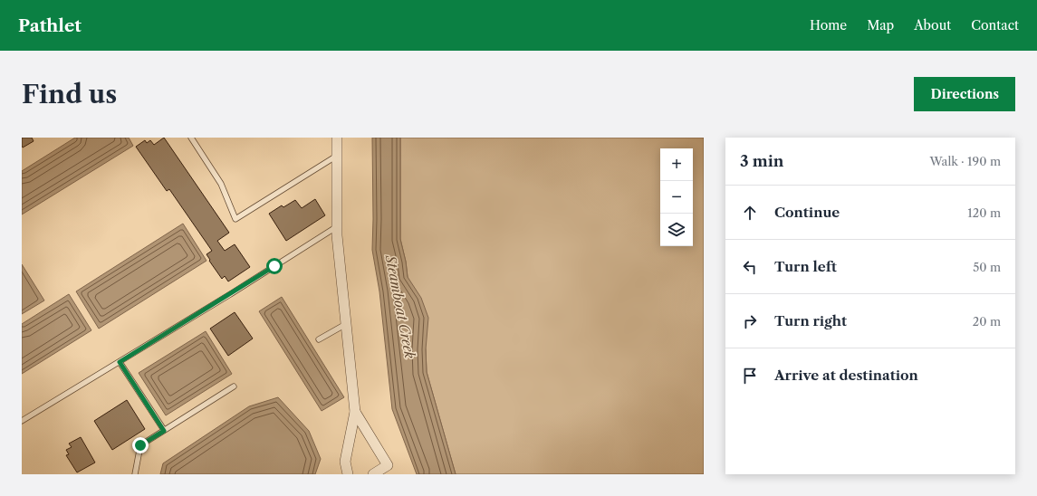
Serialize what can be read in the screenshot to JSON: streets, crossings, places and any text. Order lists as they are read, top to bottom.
{
  "water": ["Steamboat Creek"],
  "page": {
    "header": "Pathlet",
    "nav": [
      "Home",
      "Map",
      "About",
      "Contact"
    ],
    "buttons": "Directions",
    "title": "Find us",
    "heading": ["3 min", "Walk · 190 m"],
    "map_buttons": ["+", "−"],
    "list": [
      ["Continue", "120 m"],
      ["Turn left", "50 m"],
      ["Turn right", "20 m"],
      "Arrive at destination"
    ]
  }
}
